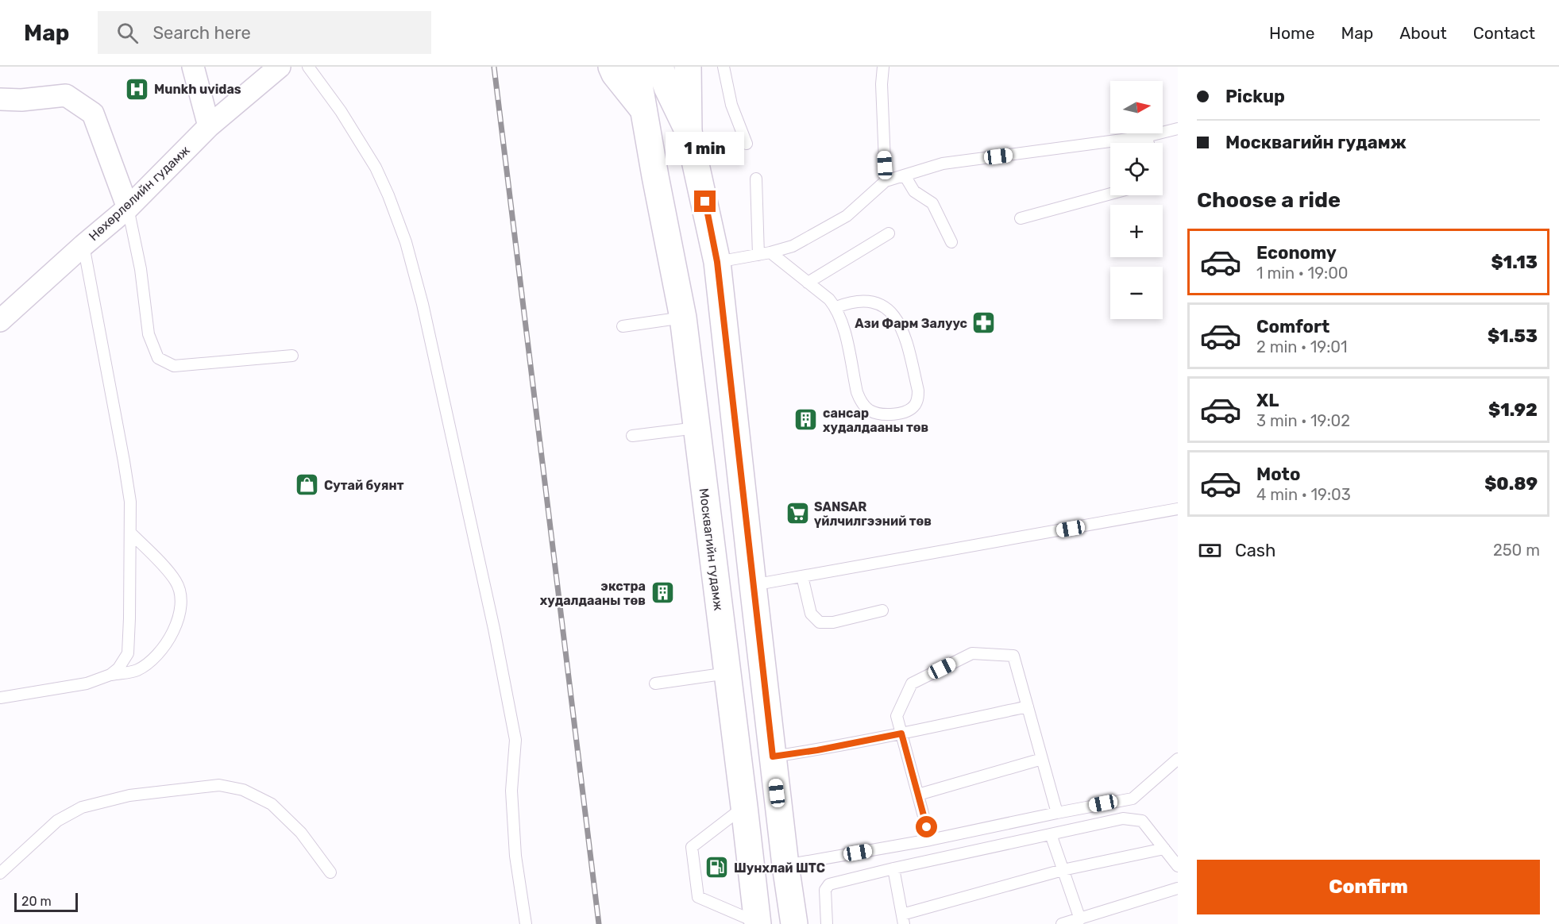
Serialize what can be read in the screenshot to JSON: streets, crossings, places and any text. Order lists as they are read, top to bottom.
{
  "streets": {
    "main road": ["Москвагийн гудамж"],
    "street": ["Нөхөрлөлийн гудамж"]
  },
  "places": {
    "hospital": ["Munkh uvidas"],
    "pharmacy": ["Ази Фарм Залуус"],
    "building": ["сансар худалдааны төв", "экстра худалдааны төв"],
    "shop": ["Сутай буянт"],
    "supermarket": ["SANSAR үйлчилгээний төв"],
    "fuel station": ["Шунхлай ШТС"]
  },
  "scale_bar": "20 m",
  "north": "right",
  "page": {
    "header": "Map",
    "search": "Search here",
    "nav": [
      "Home",
      "Map",
      "About",
      "Contact"
    ],
    "banner": ["Pickup", "Москвагийн гудамж"],
    "map_buttons": ["+", "−"],
    "bubble": "1 min",
    "heading": "Choose a ride",
    "list": [
      {
        "name": "Economy",
        "note": "1 min · 19:00",
        "value": "$1.13"
      },
      {
        "name": "Comfort",
        "note": "2 min · 19:01",
        "value": "$1.53"
      },
      {
        "name": "XL",
        "note": "3 min · 19:02",
        "value": "$1.92"
      },
      {
        "name": "Moto",
        "note": "4 min · 19:03",
        "value": "$0.89"
      }
    ],
    "pay": ["Cash", "250 m"],
    "buttons": "Confirm",
    "scale": "20 m"
  }
}
